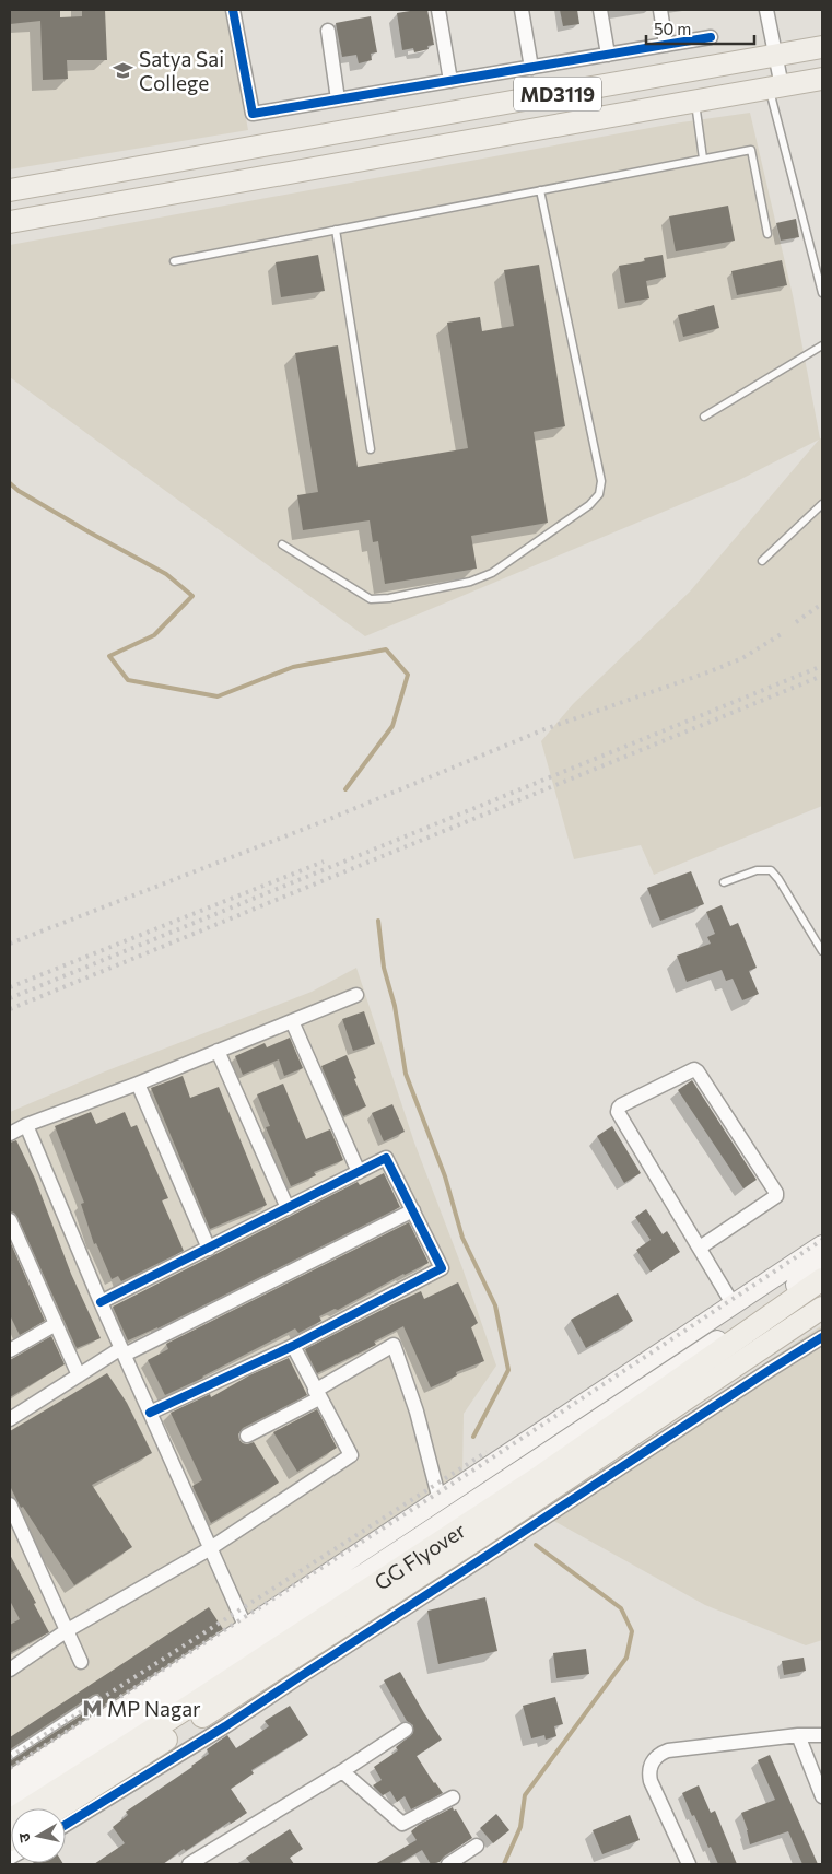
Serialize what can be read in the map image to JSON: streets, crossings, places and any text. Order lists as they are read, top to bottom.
{
  "streets": {
    "main road": ["MD3119", "GG Flyover"]
  },
  "places": {
    "school or university": ["Satya Sai College"],
    "metro station": ["MP Nagar"]
  },
  "scale_bar": "50 m",
  "north": "left"
}
